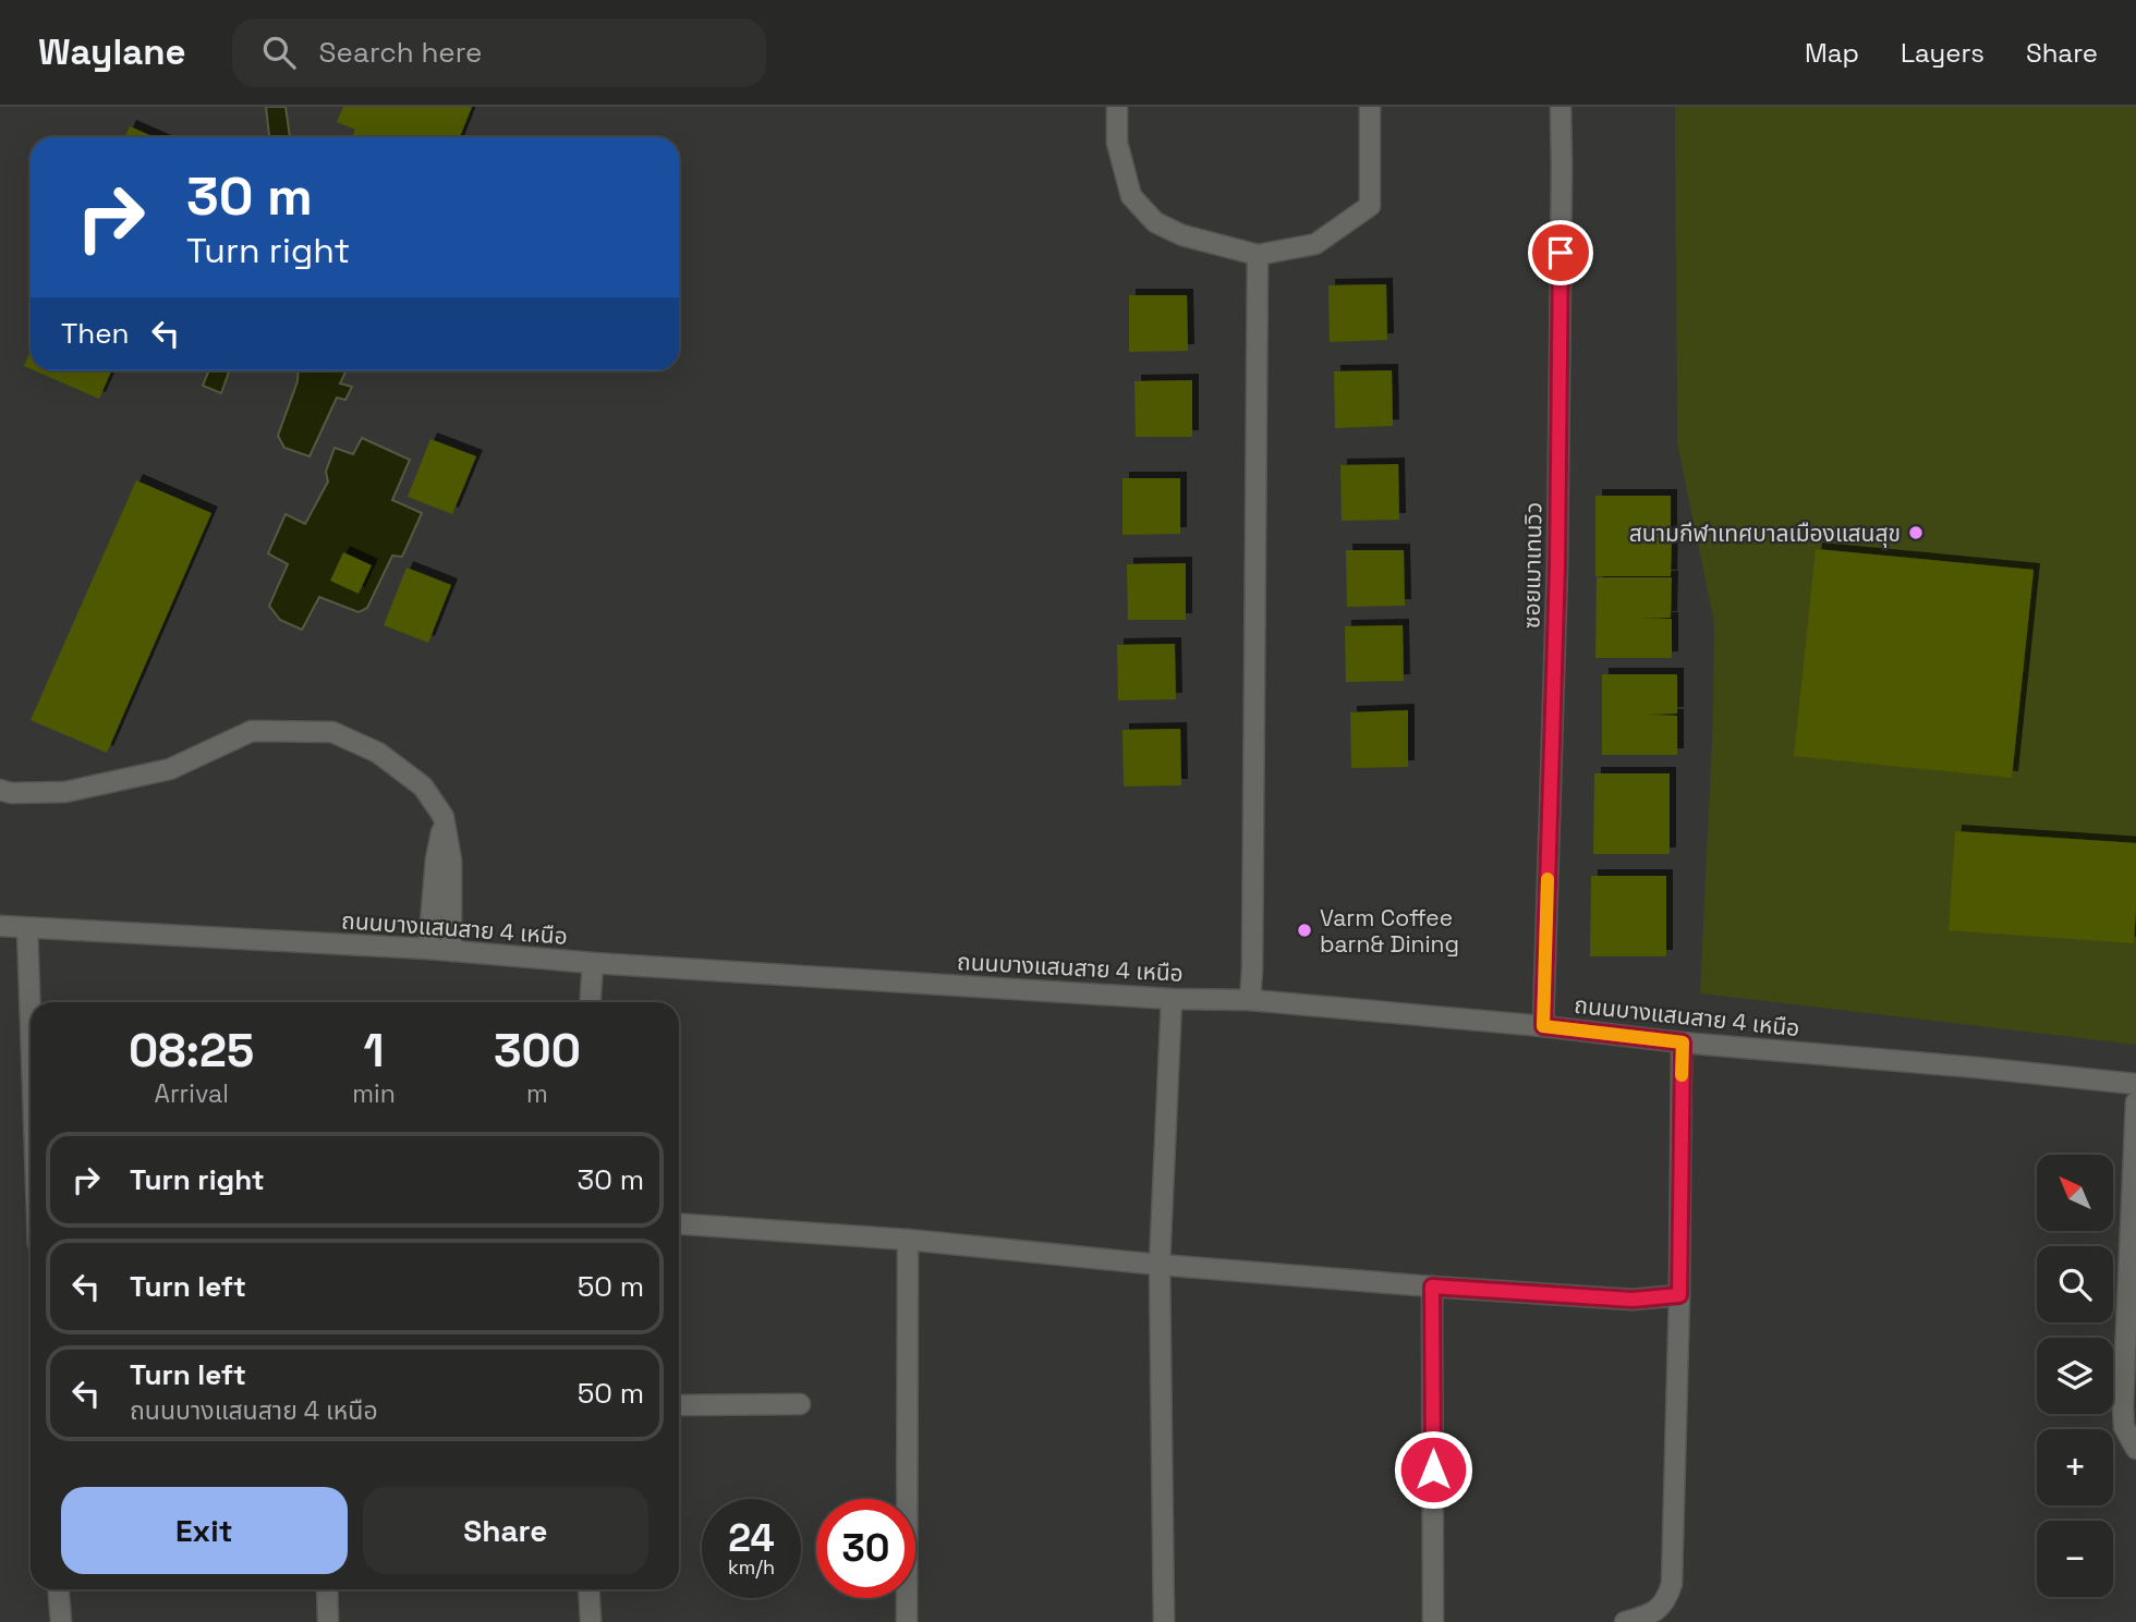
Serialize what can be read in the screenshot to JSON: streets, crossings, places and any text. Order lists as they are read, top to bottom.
{
  "streets": {
    "street": ["ซอยเมาเทนวิว", "ถนนบางแสนสาย 4 เหนือ"]
  },
  "crossings": [
    ["ซอยเมาเทนวิว", "ถนนบางแสนสาย 4 เหนือ"]
  ],
  "places": ["สนามกีฬาเทศบาลเมืองแสนสุข", "Varm Coffee barn& Dining"],
  "north": "top left",
  "page": {
    "header": "Waylane",
    "search": "Search here",
    "nav": ["Map", "Layers", "Share"],
    "turn": ["30 m", "Turn right"],
    "then": "Then",
    "eta": [
      "08:25",
      "Arrival",
      "1",
      "min",
      "300",
      "m"
    ],
    "list": [
      {
        "name": "Turn right",
        "value": "30 m"
      },
      {
        "name": "Turn left",
        "value": "50 m"
      },
      {
        "name": "Turn left",
        "note": "ถนนบางแสนสาย 4 เหนือ",
        "value": "50 m"
      }
    ],
    "map_buttons": ["+", "−"],
    "buttons": ["Exit", "Share"],
    "speed": "24 km/h",
    "limit": "30"
  }
}
